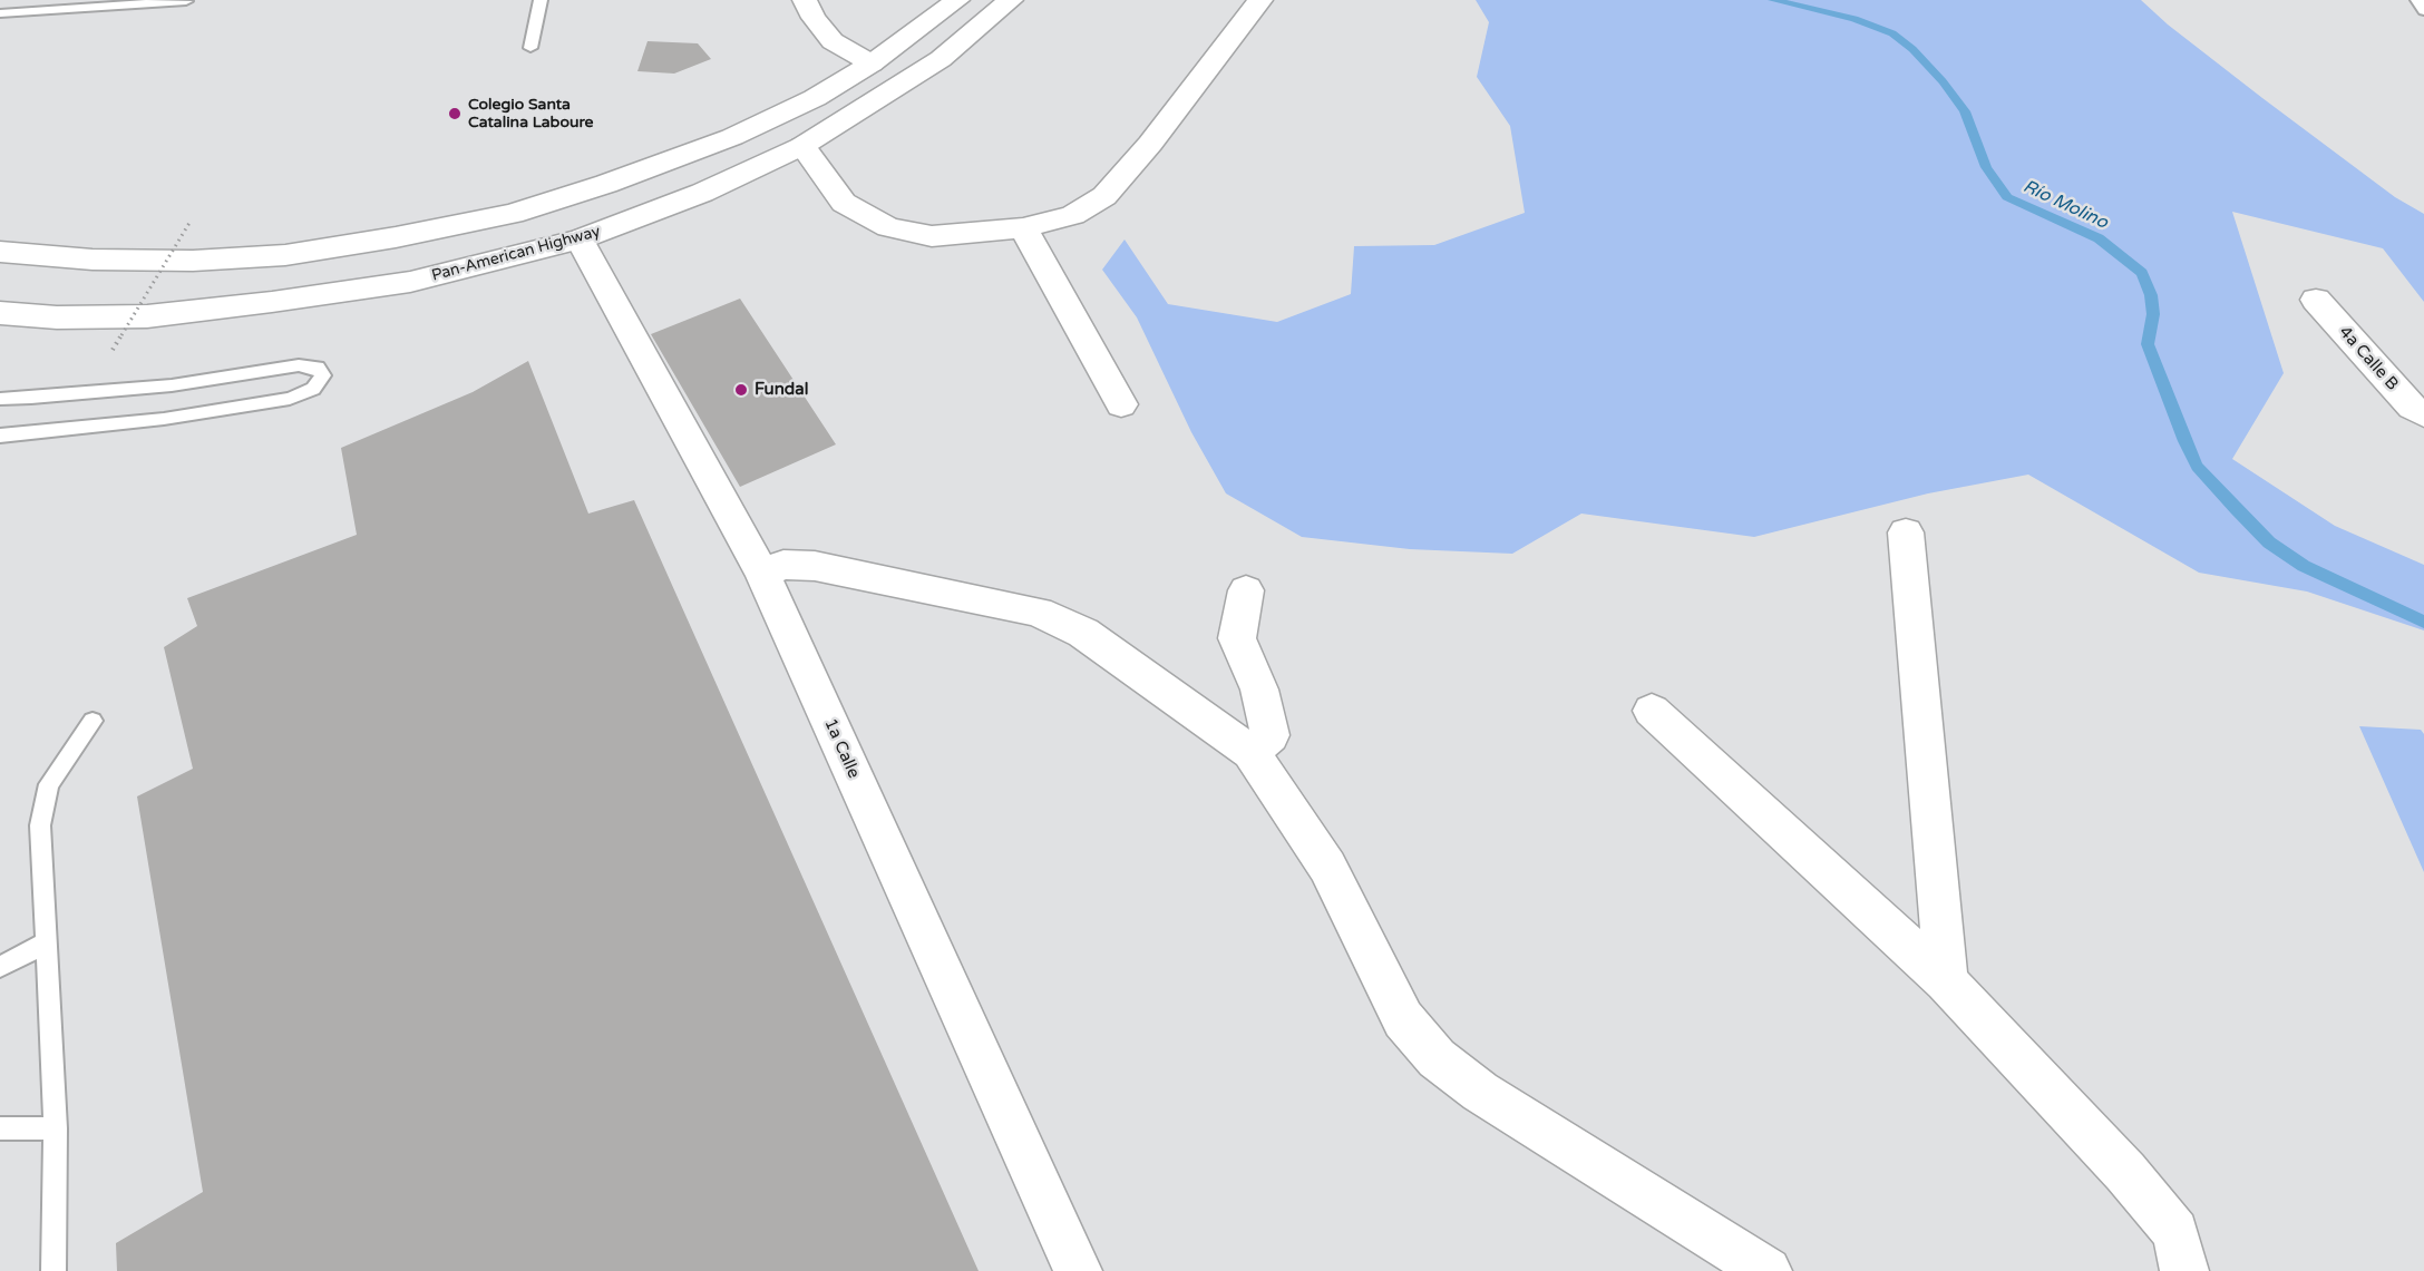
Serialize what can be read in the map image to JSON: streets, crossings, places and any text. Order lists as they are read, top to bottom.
{
  "streets": {
    "main road": ["Pan-American Highway", "4a Calle B", "1a Calle"]
  },
  "crossings": [
    ["Pan-American Highway", "1a Calle"]
  ],
  "water": ["Río Molino"],
  "places": ["Colegio Santa Catalina Laboure", "Fundal"]
}
